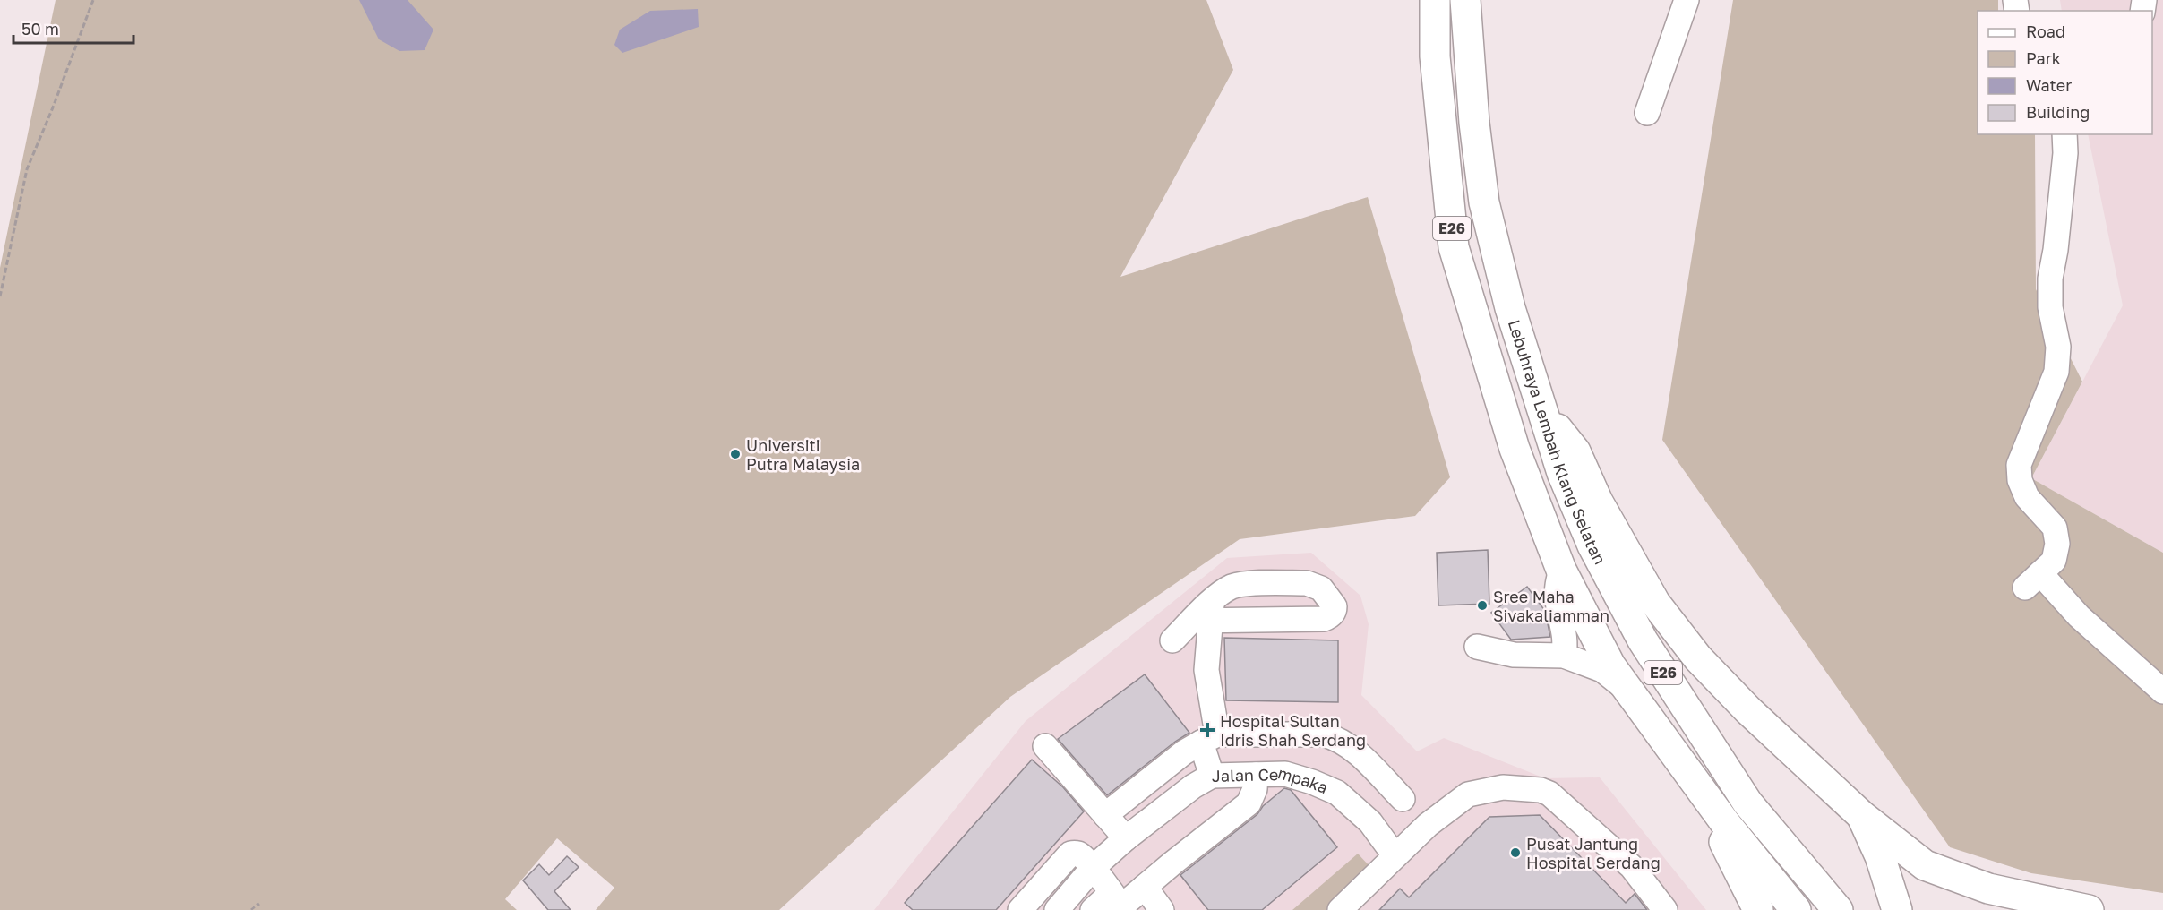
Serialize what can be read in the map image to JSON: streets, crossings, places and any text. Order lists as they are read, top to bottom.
{
  "streets": {
    "highway": ["E26", "Lebuhraya Lembah Klang Selatan"],
    "street": ["Jalan Cempaka"]
  },
  "places": {
    "other": ["Universiti Putra Malaysia", "Sree Maha Sivakaliamman", "Pusat Jantung Hospital Serdang"],
    "health": ["Hospital Sultan Idris Shah Serdang"]
  },
  "legend": [
    "Road",
    "Park",
    "Water",
    "Building"
  ],
  "scale_bar": "50 m"
}
